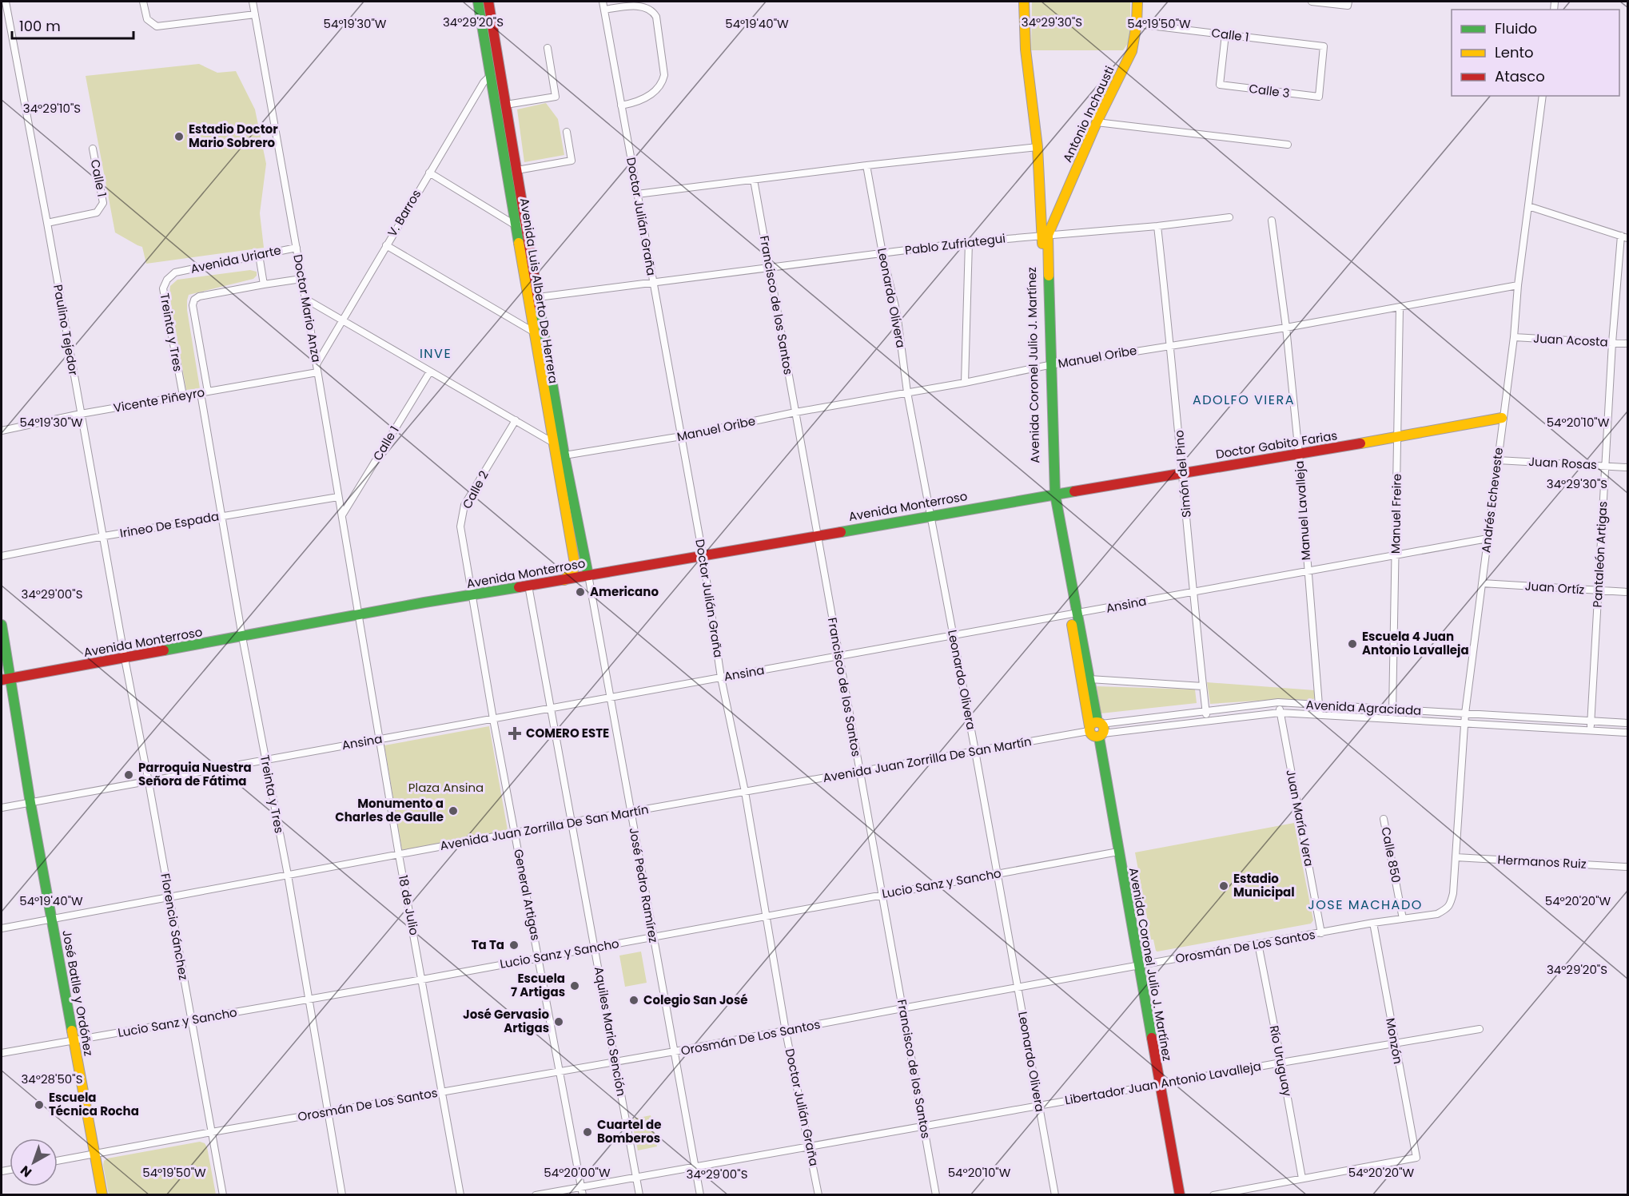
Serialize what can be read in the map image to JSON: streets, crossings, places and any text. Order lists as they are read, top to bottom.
{
  "streets": {
    "street": [
      "Calle 1",
      "Calle 3",
      "Antonio Inchausti",
      "V. Barros",
      "Doctor Julián Graña",
      "Pablo Zufriategui",
      "Avenida Uriarte",
      "Avenida Luis Alberto De Herrera",
      "Leonardo Olivera",
      "Francisco de los Santos",
      "Doctor Mario Anza",
      "Paulino Tejedor",
      "Treinta y Tres",
      "Juan Acosta",
      "Manuel Oribe",
      "Avenida Coronel Julio J. Martínez",
      "Vicente Piñeyro",
      "Doctor Gabito Farias",
      "Juan Rosas",
      "Simón del Pino",
      "Calle 2",
      "Andrés Echeveste",
      "Avenida Monterroso",
      "Manuel Lavalleja",
      "Manuel Freire",
      "Irineo De Espada",
      "Pantaleón Artigas",
      "Juan Ortíz",
      "Ansina",
      "Avenida Agraciada",
      "Avenida Juan Zorrilla De San Martín",
      "Juan María Vera",
      "Calle 850",
      "Hermanos Ruiz",
      "Lucio Sanz y Sancho",
      "José Pedro Ramírez",
      "General Artigas",
      "18 de Julio",
      "Florencio Sánchez",
      "Orosmán De Los Santos",
      "José Batlle y Ordóñez",
      "Aquiles Mario Sención",
      "Monzón",
      "Río Uruguay",
      "Libertador Juan Antonio Lavalleja"
    ]
  },
  "crossings": [
    ["Calle 1", "Calle 3"],
    ["Calle 1", "Antonio Inchausti"],
    ["Calle 1", "Doctor Mario Anza"],
    ["Calle 1", "Paulino Tejedor"],
    ["Antonio Inchausti", "Pablo Zufriategui"],
    ["Antonio Inchausti", "Avenida Coronel Julio J. Martínez"],
    ["V. Barros", "Avenida Luis Alberto De Herrera"],
    ["V. Barros", "Doctor Mario Anza"],
    ["Doctor Julián Graña", "Pablo Zufriategui"],
    ["Doctor Julián Graña", "Manuel Oribe"],
    ["Doctor Julián Graña", "Avenida Monterroso"],
    ["Doctor Julián Graña", "Ansina"],
    ["Doctor Julián Graña", "Avenida Juan Zorrilla De San Martín"],
    ["Doctor Julián Graña", "Lucio Sanz y Sancho"],
    ["Doctor Julián Graña", "Orosmán De Los Santos"],
    ["Doctor Julián Graña", "Libertador Juan Antonio Lavalleja"],
    ["Pablo Zufriategui", "Avenida Luis Alberto De Herrera"],
    ["Pablo Zufriategui", "Leonardo Olivera"],
    ["Pablo Zufriategui", "Francisco de los Santos"],
    ["Pablo Zufriategui", "Avenida Coronel Julio J. Martínez"],
    ["Pablo Zufriategui", "Simón del Pino"],
    ["Avenida Uriarte", "Doctor Mario Anza"],
    ["Avenida Uriarte", "Treinta y Tres"],
    ["Avenida Luis Alberto De Herrera", "Manuel Oribe"],
    ["Avenida Luis Alberto De Herrera", "Avenida Monterroso"],
    ["Avenida Luis Alberto De Herrera", "José Pedro Ramírez"],
    ["Leonardo Olivera", "Manuel Oribe"],
    ["Leonardo Olivera", "Avenida Monterroso"],
    ["Leonardo Olivera", "Ansina"],
    ["Leonardo Olivera", "Avenida Juan Zorrilla De San Martín"],
    ["Leonardo Olivera", "Lucio Sanz y Sancho"],
    ["Leonardo Olivera", "Orosmán De Los Santos"],
    ["Leonardo Olivera", "Libertador Juan Antonio Lavalleja"],
    ["Francisco de los Santos", "Manuel Oribe"],
    ["Francisco de los Santos", "Avenida Monterroso"],
    ["Francisco de los Santos", "Ansina"],
    ["Francisco de los Santos", "Avenida Juan Zorrilla De San Martín"],
    ["Francisco de los Santos", "Lucio Sanz y Sancho"],
    ["Francisco de los Santos", "Orosmán De Los Santos"],
    ["Francisco de los Santos", "Libertador Juan Antonio Lavalleja"],
    ["Doctor Mario Anza", "Vicente Piñeyro"],
    ["Doctor Mario Anza", "Avenida Monterroso"],
    ["Doctor Mario Anza", "Irineo De Espada"],
    ["Doctor Mario Anza", "18 de Julio"],
    ["Paulino Tejedor", "Vicente Piñeyro"],
    ["Paulino Tejedor", "Avenida Monterroso"],
    ["Paulino Tejedor", "Irineo De Espada"],
    ["Paulino Tejedor", "Florencio Sánchez"],
    ["Treinta y Tres", "Vicente Piñeyro"],
    ["Treinta y Tres", "Avenida Monterroso"],
    ["Treinta y Tres", "Irineo De Espada"],
    ["Treinta y Tres", "Ansina"],
    ["Treinta y Tres", "Avenida Juan Zorrilla De San Martín"],
    ["Treinta y Tres", "Lucio Sanz y Sancho"],
    ["Treinta y Tres", "Orosmán De Los Santos"],
    ["Juan Acosta", "Andrés Echeveste"],
    ["Juan Acosta", "Pantaleón Artigas"],
    ["Manuel Oribe", "Avenida Coronel Julio J. Martínez"],
    ["Manuel Oribe", "Simón del Pino"],
    ["Manuel Oribe", "Andrés Echeveste"],
    ["Manuel Oribe", "Manuel Lavalleja"],
    ["Manuel Oribe", "Manuel Freire"],
    ["Avenida Coronel Julio J. Martínez", "Doctor Gabito Farias"],
    ["Avenida Coronel Julio J. Martínez", "Avenida Monterroso"],
    ["Avenida Coronel Julio J. Martínez", "Ansina"],
    ["Avenida Coronel Julio J. Martínez", "Avenida Agraciada"],
    ["Avenida Coronel Julio J. Martínez", "Avenida Juan Zorrilla De San Martín"],
    ["Avenida Coronel Julio J. Martínez", "Lucio Sanz y Sancho"],
    ["Avenida Coronel Julio J. Martínez", "Orosmán De Los Santos"],
    ["Avenida Coronel Julio J. Martínez", "Libertador Juan Antonio Lavalleja"],
    ["Doctor Gabito Farias", "Simón del Pino"],
    ["Doctor Gabito Farias", "Andrés Echeveste"],
    ["Doctor Gabito Farias", "Avenida Monterroso"],
    ["Doctor Gabito Farias", "Manuel Lavalleja"],
    ["Doctor Gabito Farias", "Manuel Freire"],
    ["Juan Rosas", "Andrés Echeveste"],
    ["Juan Rosas", "Pantaleón Artigas"],
    ["Simón del Pino", "Ansina"],
    ["Simón del Pino", "Avenida Agraciada"],
    ["Calle 2", "Avenida Monterroso"],
    ["Calle 2", "General Artigas"],
    ["Andrés Echeveste", "Juan Ortíz"],
    ["Andrés Echeveste", "Ansina"],
    ["Andrés Echeveste", "Avenida Agraciada"],
    ["Andrés Echeveste", "Hermanos Ruiz"],
    ["Andrés Echeveste", "Orosmán De Los Santos"],
    ["Avenida Monterroso", "José Pedro Ramírez"],
    ["Avenida Monterroso", "General Artigas"],
    ["Avenida Monterroso", "18 de Julio"],
    ["Avenida Monterroso", "Florencio Sánchez"],
    ["Avenida Monterroso", "José Batlle y Ordóñez"],
    ["Avenida Monterroso", "Aquiles Mario Sención"],
    ["Manuel Lavalleja", "Ansina"],
    ["Manuel Lavalleja", "Avenida Agraciada"],
    ["Manuel Freire", "Ansina"],
    ["Manuel Freire", "Avenida Agraciada"],
    ["Pantaleón Artigas", "Juan Ortíz"],
    ["Pantaleón Artigas", "Avenida Agraciada"],
    ["Ansina", "José Pedro Ramírez"],
    ["Ansina", "General Artigas"],
    ["Ansina", "18 de Julio"],
    ["Ansina", "Florencio Sánchez"],
    ["Ansina", "José Batlle y Ordóñez"],
    ["Ansina", "Aquiles Mario Sención"],
    ["Avenida Agraciada", "Avenida Juan Zorrilla De San Martín"],
    ["Avenida Agraciada", "Juan María Vera"],
    ["Avenida Juan Zorrilla De San Martín", "José Pedro Ramírez"],
    ["Avenida Juan Zorrilla De San Martín", "General Artigas"],
    ["Avenida Juan Zorrilla De San Martín", "18 de Julio"],
    ["Avenida Juan Zorrilla De San Martín", "Florencio Sánchez"],
    ["Avenida Juan Zorrilla De San Martín", "José Batlle y Ordóñez"],
    ["Avenida Juan Zorrilla De San Martín", "Aquiles Mario Sención"],
    ["Juan María Vera", "Orosmán De Los Santos"],
    ["Calle 850", "Orosmán De Los Santos"],
    ["Lucio Sanz y Sancho", "José Pedro Ramírez"],
    ["Lucio Sanz y Sancho", "General Artigas"],
    ["Lucio Sanz y Sancho", "18 de Julio"],
    ["Lucio Sanz y Sancho", "Florencio Sánchez"],
    ["Lucio Sanz y Sancho", "José Batlle y Ordóñez"],
    ["Lucio Sanz y Sancho", "Aquiles Mario Sención"],
    ["José Pedro Ramírez", "Orosmán De Los Santos"],
    ["José Pedro Ramírez", "Libertador Juan Antonio Lavalleja"],
    ["General Artigas", "Orosmán De Los Santos"],
    ["General Artigas", "Libertador Juan Antonio Lavalleja"],
    ["18 de Julio", "Orosmán De Los Santos"],
    ["Florencio Sánchez", "Orosmán De Los Santos"],
    ["Orosmán De Los Santos", "José Batlle y Ordóñez"],
    ["Orosmán De Los Santos", "Aquiles Mario Sención"],
    ["Orosmán De Los Santos", "Monzón"],
    ["Orosmán De Los Santos", "Río Uruguay"],
    ["Aquiles Mario Sención", "Libertador Juan Antonio Lavalleja"],
    ["Monzón", "Río Uruguay"],
    ["Monzón", "Libertador Juan Antonio Lavalleja"],
    ["Río Uruguay", "Libertador Juan Antonio Lavalleja"]
  ],
  "districts": ["INVE", "ADOLFO VIERA", "JOSE MACHADO"],
  "parks": ["Plaza Ansina"],
  "places": {
    "other": [
      "Estadio Doctor Mario Sobrero",
      "Americano",
      "Escuela 4 Juan Antonio Lavalleja",
      "Parroquia Nuestra Señora de Fátima",
      "Monumento a Charles de Gaulle",
      "Estadio Municipal",
      "Ta Ta",
      "Escuela 7 Artigas",
      "Colegio San José",
      "José Gervasio Artigas",
      "Escuela Técnica Rocha",
      "Cuartel de Bomberos"
    ],
    "health": ["COMERO ESTE"]
  },
  "legend": ["Fluido", "Lento", "Atasco"],
  "scale_bar": "100 m",
  "north": "bottom left",
  "coordinates": [
    "34°29'20\"S",
    "34°29'30\"S",
    "54°19'30\"W",
    "54°19'40\"W",
    "54°19'50\"W",
    "34°29'10\"S",
    "54°20'10\"W",
    "34°29'00\"S",
    "54°20'20\"W",
    "34°28'50\"S",
    "54°20'00\"W"
  ]
}
